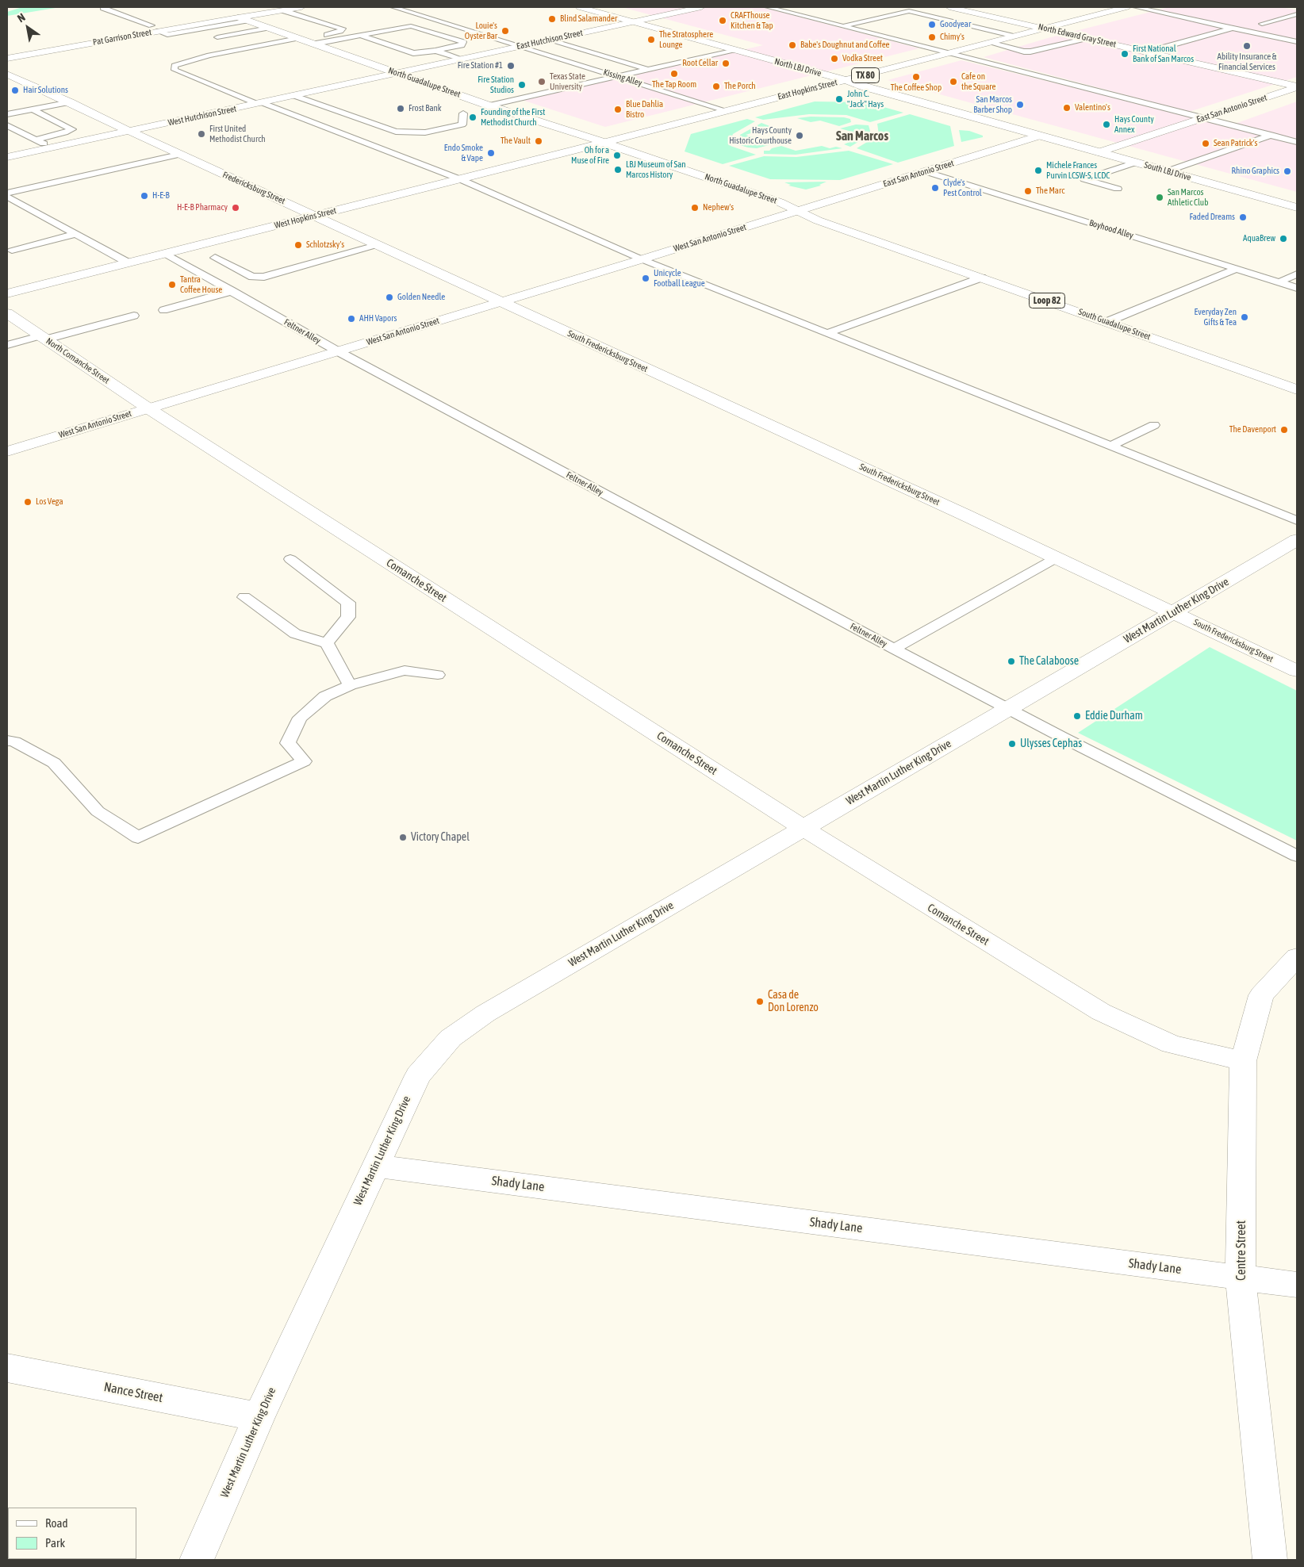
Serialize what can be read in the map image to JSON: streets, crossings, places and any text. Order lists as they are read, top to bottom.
{
  "streets": {
    "street": [
      "North Edward Gray Street",
      "Pat Garrison Street",
      "East Hutchison Street",
      "North LBJ Drive",
      "TX 80",
      "North Guadalupe Street",
      "East Hopkins Street",
      "East San Antonio Street",
      "West Hutchison Street",
      "South LBJ Drive",
      "Fredericksburg Street",
      "West Hopkins Street",
      "West San Antonio Street",
      "Loop 82",
      "South Guadalupe Street",
      "South Fredericksburg Street",
      "North Comanche Street",
      "Comanche Street",
      "West Martin Luther King Drive",
      "Shady Lane",
      "Centre Street",
      "Nance Street"
    ],
    "lane": ["Kissing Alley", "Boyhood Alley", "Feltner Alley"]
  },
  "crossings": [
    ["North Edward Gray Street", "East Hopkins Street"],
    ["North Edward Gray Street", "East San Antonio Street"],
    ["Pat Garrison Street", "North Guadalupe Street"],
    ["East Hutchison Street", "North LBJ Drive"],
    ["East Hutchison Street", "Kissing Alley"],
    ["East Hutchison Street", "North Guadalupe Street"],
    ["East Hutchison Street", "West Hutchison Street"],
    ["North LBJ Drive", "East Hopkins Street"],
    ["North LBJ Drive", "East San Antonio Street"],
    ["North LBJ Drive", "South LBJ Drive"],
    ["Kissing Alley", "East Hopkins Street"],
    ["North Guadalupe Street", "East Hopkins Street"],
    ["North Guadalupe Street", "East San Antonio Street"],
    ["North Guadalupe Street", "West Hutchison Street"],
    ["North Guadalupe Street", "West Hopkins Street"],
    ["North Guadalupe Street", "West San Antonio Street"],
    ["North Guadalupe Street", "South Guadalupe Street"],
    ["East Hopkins Street", "West Hopkins Street"],
    ["East San Antonio Street", "South LBJ Drive"],
    ["East San Antonio Street", "Boyhood Alley"],
    ["East San Antonio Street", "West San Antonio Street"],
    ["East San Antonio Street", "South Guadalupe Street"],
    ["West Hutchison Street", "Fredericksburg Street"],
    ["Fredericksburg Street", "West Hopkins Street"],
    ["Fredericksburg Street", "West San Antonio Street"],
    ["Fredericksburg Street", "South Fredericksburg Street"],
    ["West Hopkins Street", "Feltner Alley"],
    ["West San Antonio Street", "South Guadalupe Street"],
    ["West San Antonio Street", "Feltner Alley"],
    ["West San Antonio Street", "South Fredericksburg Street"],
    ["West San Antonio Street", "North Comanche Street"],
    ["West San Antonio Street", "Comanche Street"],
    ["Feltner Alley", "West Martin Luther King Drive"],
    ["South Fredericksburg Street", "West Martin Luther King Drive"],
    ["North Comanche Street", "Comanche Street"],
    ["Comanche Street", "West Martin Luther King Drive"],
    ["Comanche Street", "Centre Street"],
    ["West Martin Luther King Drive", "Shady Lane"],
    ["West Martin Luther King Drive", "Nance Street"],
    ["Shady Lane", "Centre Street"]
  ],
  "districts": ["San Marcos"],
  "places": [
    "Blind Salamander",
    "CRAFThouse Kitchen & Tap",
    "Goodyear",
    "Louie's Oyster Bar",
    "Chimy's",
    "The Stratosphere Lounge",
    "Babe's Doughnut and Coffee",
    "Ability Insurance & Financial Services",
    "First National Bank of San Marcos",
    "Vodka Street",
    "Root Cellar",
    "Fire Station #1",
    "The Tap Room",
    "The Coffee Shop",
    "Texas State University",
    "Cafe on the Square",
    "Fire Station Studios",
    "The Porch",
    "Hair Solutions",
    "John C. \"Jack\" Hays",
    "San Marcos Barber Shop",
    "Valentino's",
    "Frost Bank",
    "Blue Dahlia Bistro",
    "Founding of the First Methodist Church",
    "Hays County Annex",
    "First United Methodist Church",
    "Hays County Historic Courthouse",
    "The Vault",
    "Sean Patrick's",
    "Endo Smoke & Vape",
    "Oh for a Muse of Fire",
    "LBJ Museum of San Marcos History",
    "Michele Frances Purvin LCSW-S, LCDC",
    "Rhino Graphics",
    "Clyde's Pest Control",
    "The Marc",
    "H-E-B",
    "San Marcos Athletic Club",
    "H-E-B Pharmacy",
    "Nephew's",
    "Faded Dreams",
    "AquaBrew",
    "Schlotzsky's",
    "Unicycle Football League",
    "Tantra Coffee House",
    "Golden Needle",
    "Everyday Zen Gifts & Tea",
    "AHH Vapors",
    "The Davenport",
    "Los Vega",
    "The Calaboose",
    "Eddie Durham",
    "Ulysses Cephas",
    "Victory Chapel",
    "Casa de Don Lorenzo"
  ],
  "legend": ["Road", "Park"],
  "north": "top left"
}
